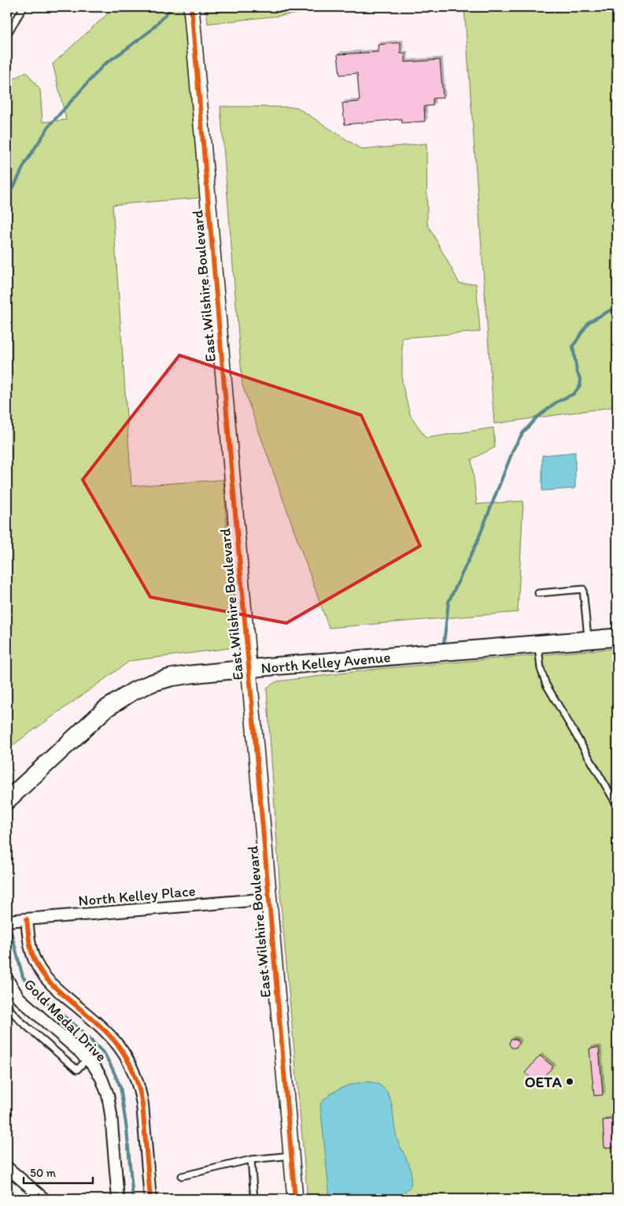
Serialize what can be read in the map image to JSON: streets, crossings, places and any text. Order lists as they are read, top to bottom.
{
  "streets": {
    "main road": ["North Kelley Avenue"],
    "street": ["East Wilshire Boulevard", "North Kelley Place", "Gold Medal Drive"]
  },
  "crossings": [
    ["East Wilshire Boulevard", "North Kelley Avenue"],
    ["East Wilshire Boulevard", "North Kelley Place"],
    ["North Kelley Place", "Gold Medal Drive"]
  ],
  "places": ["OETA"],
  "scale_bar": "50 m"
}
